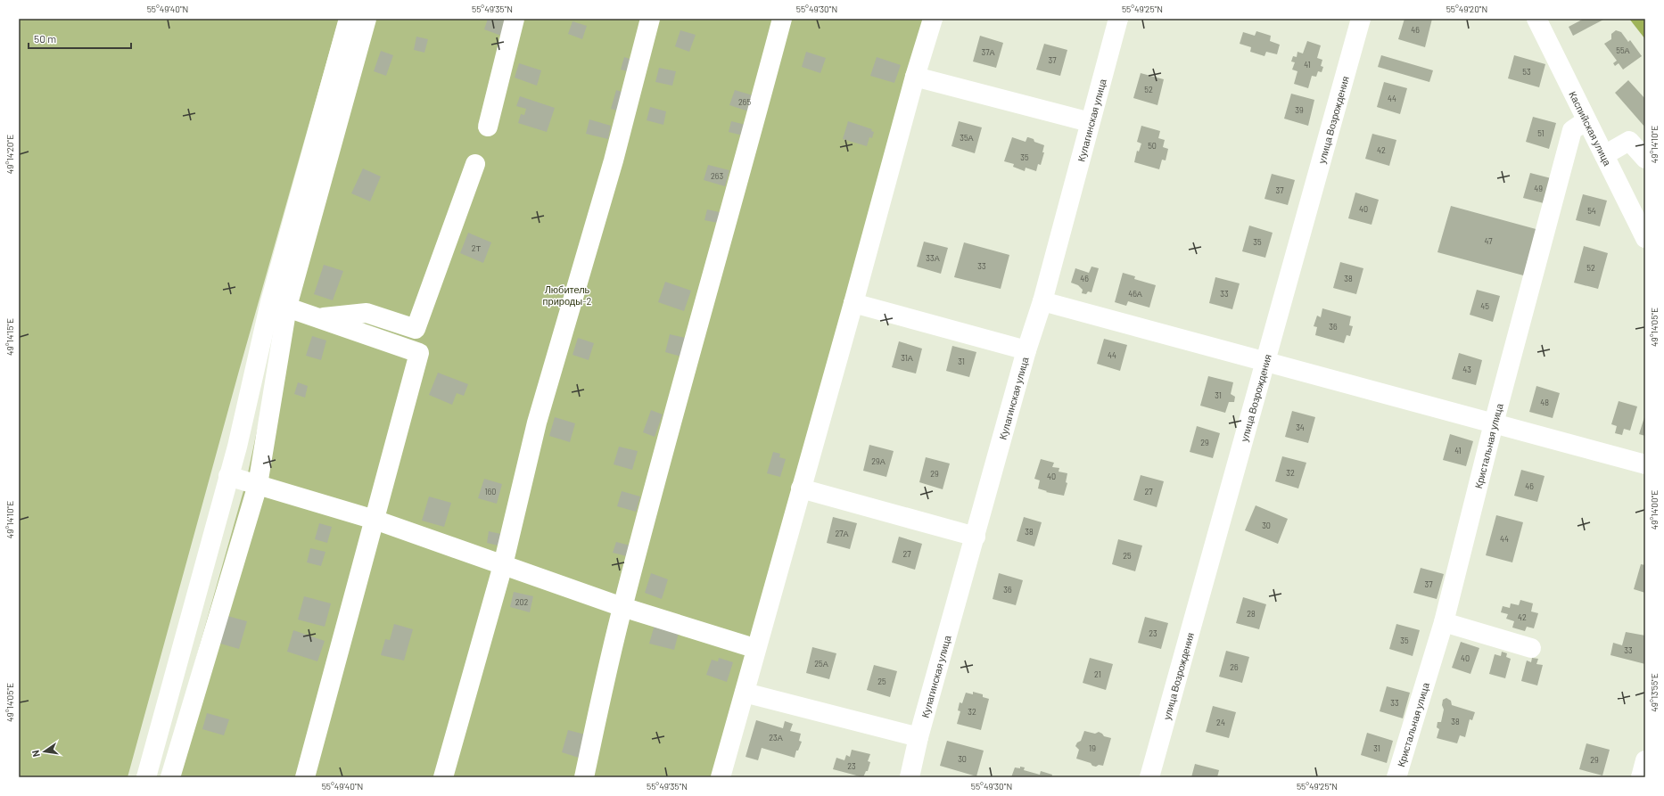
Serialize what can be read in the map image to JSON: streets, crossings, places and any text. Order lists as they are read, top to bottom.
{
  "streets": {
    "street": [
      "Кулагинская улица",
      "улица Возрождения",
      "Каспийская улица",
      "Кристальная улица"
    ]
  },
  "crossings": [
    ["Каспийская улица", "Кристальная улица"]
  ],
  "parks": ["Любитель природы-2"],
  "house_numbers": [
    "46",
    "55А",
    "37А",
    "37",
    "41",
    "53",
    "52",
    "44",
    "265",
    "39",
    "51",
    "35А",
    "50",
    "42",
    "35",
    "263",
    "49",
    "37",
    "40",
    "54",
    "47",
    "35",
    "2Т",
    "33А",
    "33",
    "52",
    "46",
    "38",
    "46А",
    "33",
    "45",
    "36",
    "44",
    "31А",
    "31",
    "43",
    "31",
    "48",
    "34",
    "29",
    "41",
    "29А",
    "32",
    "29",
    "40",
    "46",
    "160",
    "27",
    "30",
    "38",
    "27А",
    "44",
    "27",
    "25",
    "37",
    "36",
    "202",
    "28",
    "42",
    "23",
    "35",
    "33",
    "40",
    "25А",
    "26",
    "21",
    "25",
    "33",
    "32",
    "38",
    "24",
    "23А",
    "19",
    "31",
    "30",
    "29",
    "23"
  ],
  "scale_bar": "50 m",
  "north": "left",
  "coordinates": [
    "55°49'40\"N",
    "55°49'35\"N",
    "55°49'30\"N",
    "55°49'25\"N",
    "55°49'20\"N",
    "49°14'10\"E",
    "49°14'20\"E",
    "49°14'05\"E",
    "49°14'15\"E",
    "49°14'00\"E",
    "49°13'55\"E"
  ]
}
